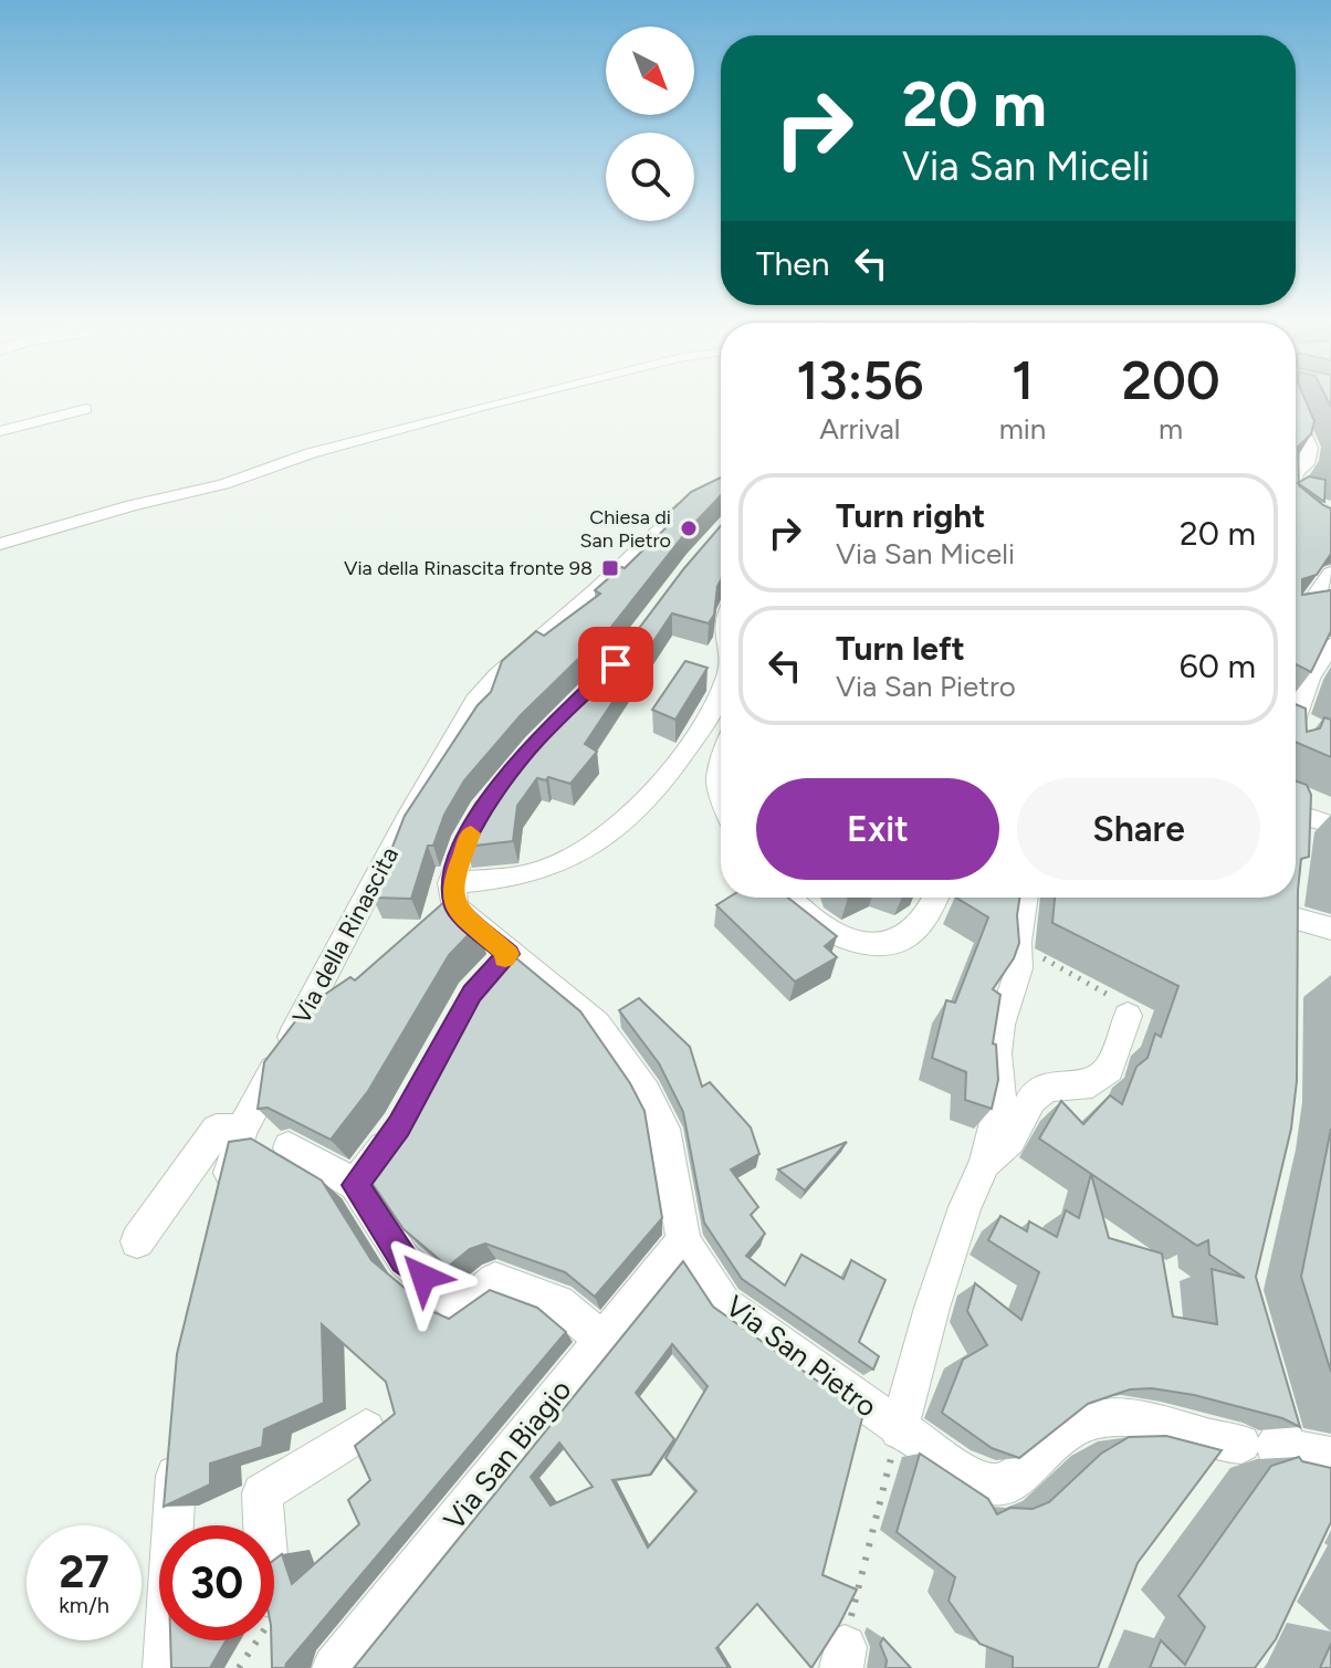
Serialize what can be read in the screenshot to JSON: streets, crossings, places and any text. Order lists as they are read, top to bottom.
{
  "streets": {
    "street": ["Via della Rinascita", "Via San Pietro", "Via San Biagio"]
  },
  "crossings": [
    ["Via San Pietro", "Via San Biagio"]
  ],
  "places": {
    "other": ["Chiesa di San Pietro"],
    "transit": ["Via della Rinascita fronte 98"]
  },
  "north": "bottom right",
  "page": {
    "turn": ["20 m", "Via San Miceli"],
    "then": "Then",
    "eta": [
      "13:56",
      "Arrival",
      "1",
      "min",
      "200",
      "m"
    ],
    "list": [
      {
        "name": "Turn right",
        "note": "Via San Miceli",
        "value": "20 m"
      },
      {
        "name": "Turn left",
        "note": "Via San Pietro",
        "value": "60 m"
      }
    ],
    "buttons": ["Exit", "Share"],
    "speed": "27 km/h",
    "limit": "30"
  }
}
